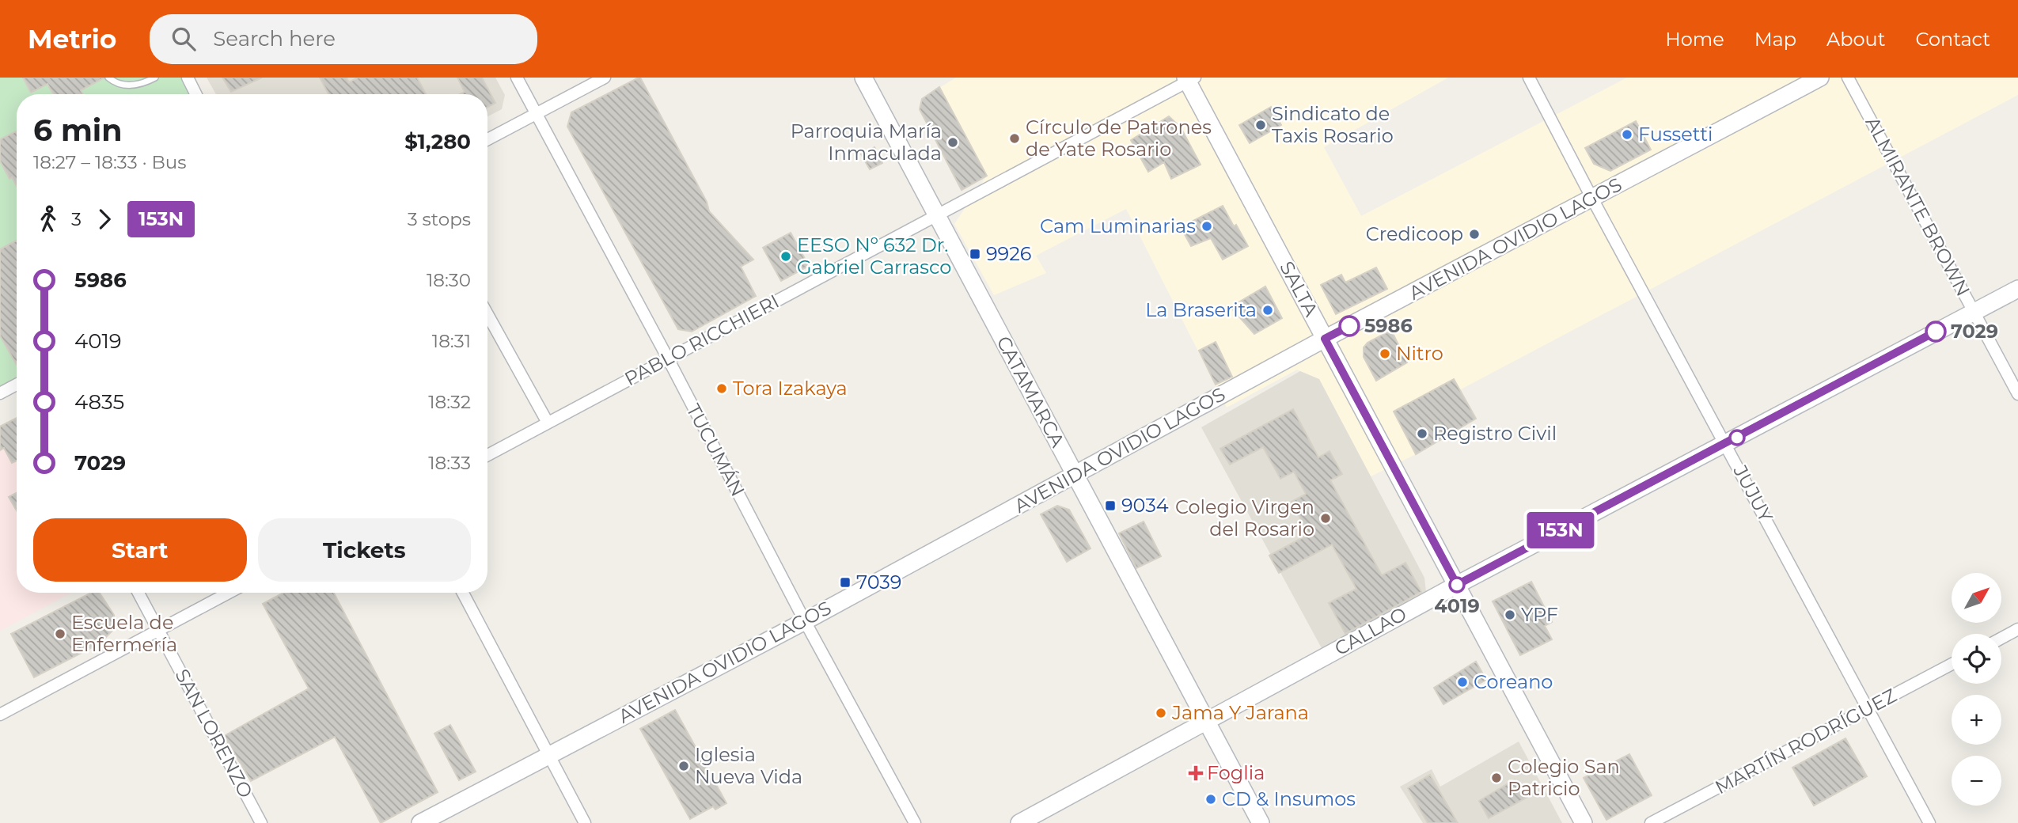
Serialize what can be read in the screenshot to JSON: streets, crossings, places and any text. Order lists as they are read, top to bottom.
{
  "streets": {
    "main road": [
      "AVENIDA OVIDIO LAGOS",
      "SALTA",
      "CATAMARCA",
      "CALLAO"
    ],
    "street": [
      "ALMIRANTE BROWN",
      "PABLO RICCHIERI",
      "TUCUMÁN",
      "JUJUY",
      "SAN LORENZO",
      "MARTÍN RODRÍGUEZ"
    ]
  },
  "crossings": [
    ["ALMIRANTE BROWN", "CALLAO"],
    ["AVENIDA OVIDIO LAGOS", "SALTA"],
    ["AVENIDA OVIDIO LAGOS", "CATAMARCA"],
    ["AVENIDA OVIDIO LAGOS", "TUCUMÁN"],
    ["AVENIDA OVIDIO LAGOS", "JUJUY"],
    ["SALTA", "PABLO RICCHIERI"],
    ["SALTA", "CALLAO"],
    ["PABLO RICCHIERI", "CATAMARCA"],
    ["PABLO RICCHIERI", "TUCUMÁN"],
    ["CATAMARCA", "CALLAO"],
    ["JUJUY", "CALLAO"],
    ["JUJUY", "MARTÍN RODRÍGUEZ"]
  ],
  "places": {
    "other": [
      "Sindicato de Taxis Rosario",
      "Fussetti",
      "Círculo de Patrones de Yate Rosario",
      "Parroquia María Inmaculada",
      "Cam Luminarias",
      "Credicoop",
      "EESO Nº 632 Dr. Gabriel Carrasco",
      "La Braserita",
      "5986",
      "7029",
      "Nitro",
      "Tora Izakaya",
      "Registro Civil",
      "Colegio Virgen del Rosario",
      "4019",
      "YPF",
      "Escuela de Enfermería",
      "Coreano",
      "Jama Y Jarana",
      "Iglesia Nueva Vida",
      "Colegio San Patricio",
      "CD & Insumos"
    ],
    "transit": ["9926", "9034", "7039"],
    "health": ["Foglia"]
  },
  "lines": ["bus line 153N"],
  "north": "top right",
  "page": {
    "header": "Metrio",
    "search": "Search here",
    "nav": [
      "Home",
      "Map",
      "About",
      "Contact"
    ],
    "on_map": "153N",
    "heading": ["6 min", "18:27 – 18:33 · Bus", "$1,280"],
    "legs": ["3", "153N", "3 stops"],
    "list": [
      {
        "name": "5986",
        "value": "18:30"
      },
      {
        "name": "4019",
        "value": "18:31"
      },
      {
        "name": "4835",
        "value": "18:32"
      },
      {
        "name": "7029",
        "value": "18:33"
      }
    ],
    "buttons": ["Start", "Tickets"],
    "map_buttons": ["+", "−"]
  }
}
